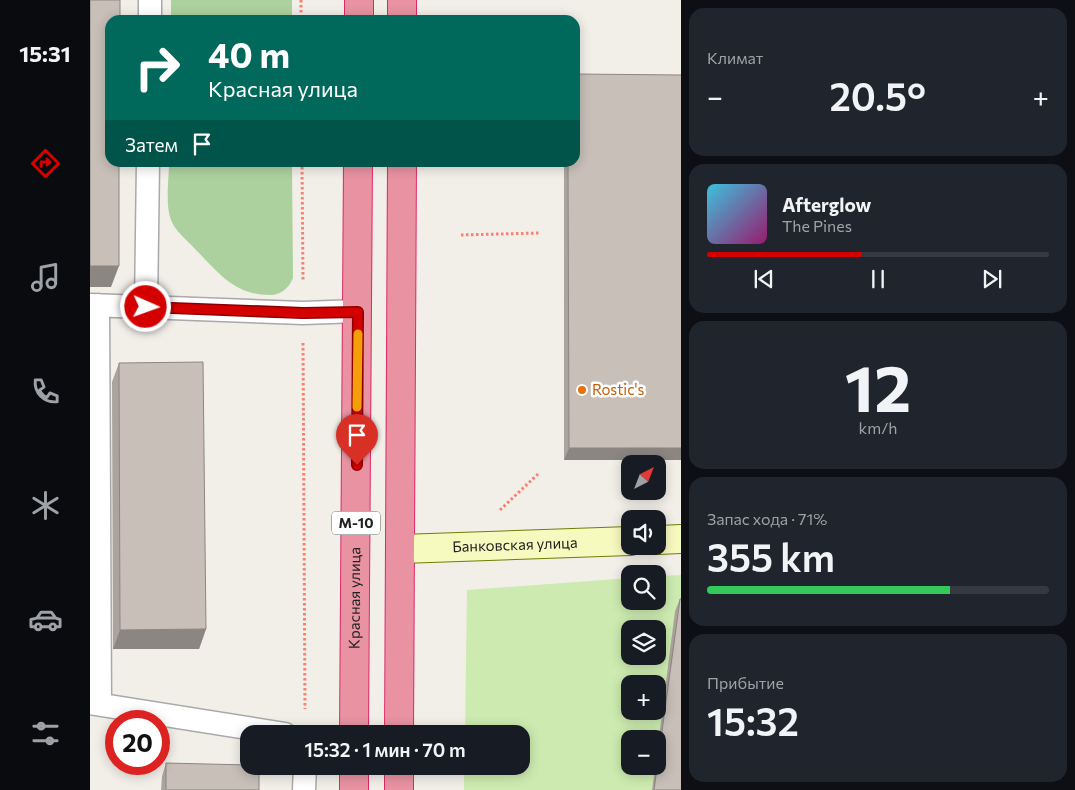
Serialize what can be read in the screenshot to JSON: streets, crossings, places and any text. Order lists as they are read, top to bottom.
{
  "streets": {
    "highway": ["М-10", "Красная улица"],
    "street": ["Банковская улица"]
  },
  "crossings": [
    ["М-10", "Банковская улица"]
  ],
  "places": ["Rostic's"],
  "north": "top right",
  "page": {
    "tabs": "15:31",
    "tile": [
      "Климат",
      ["12", "km/h"],
      ["Запас хода · 71%", "355 km"],
      ["Прибытие", "15:32"]
    ],
    "turn": ["40 m", "Красная улица"],
    "heat": ["−", "20.5°", "+"],
    "then": "Затем",
    "song": ["Afterglow", "The Pines"],
    "map_buttons": ["+", "−"],
    "limit": "20",
    "trip": "15:32 · 1 мин · 70 m"
  }
}
